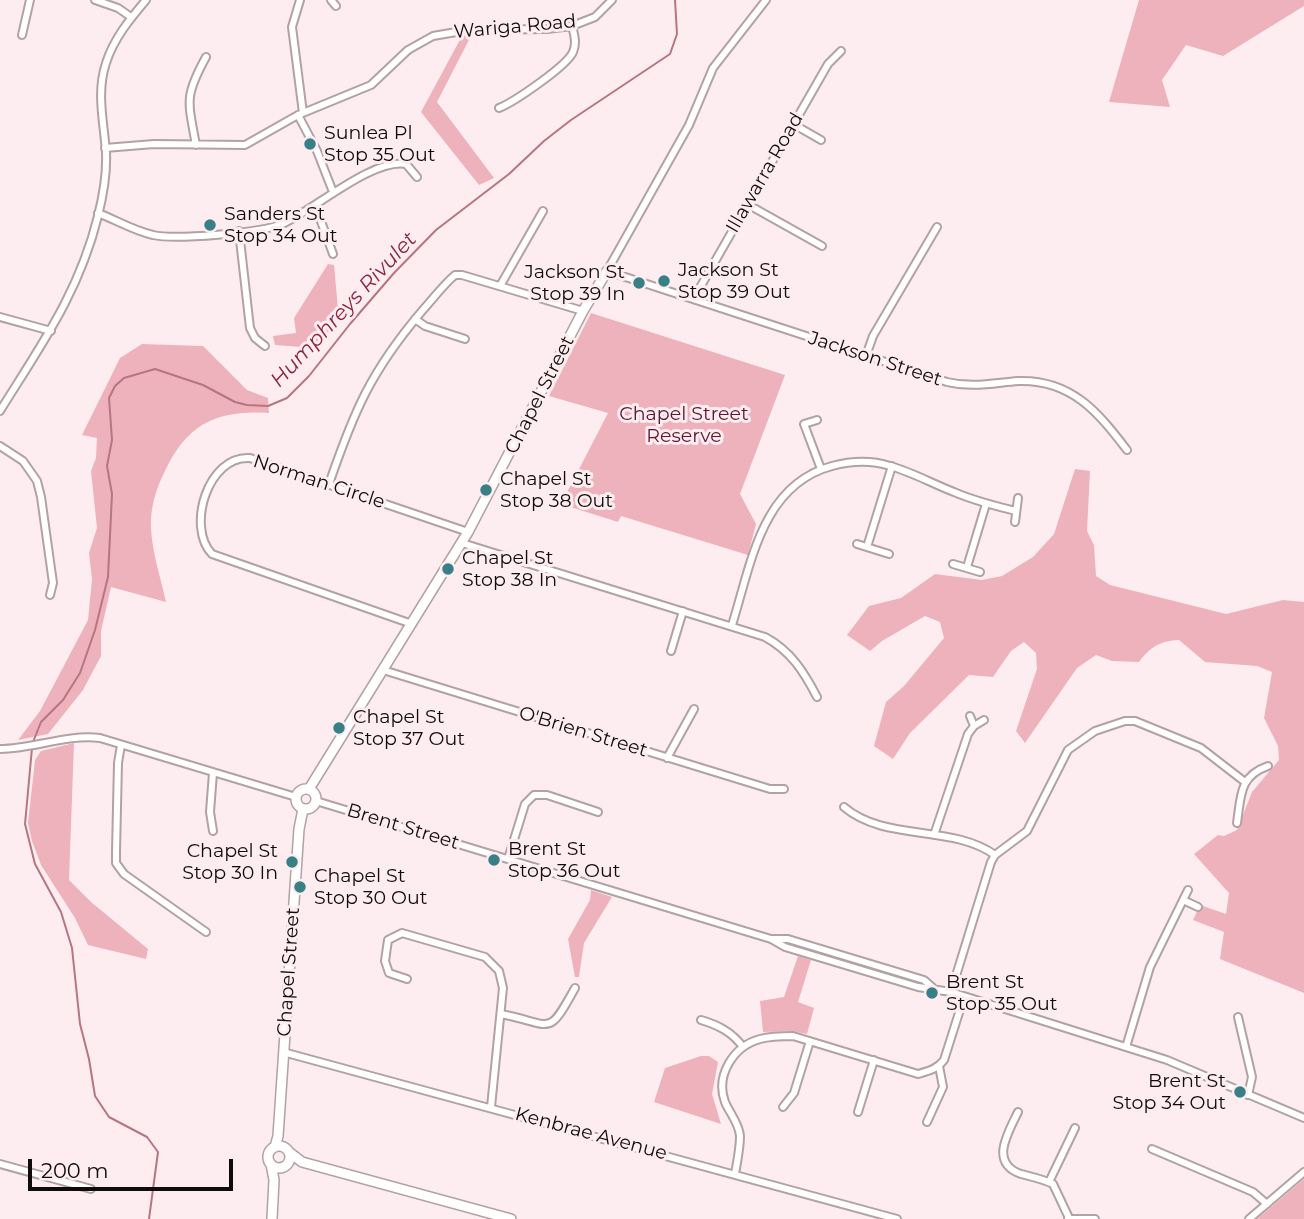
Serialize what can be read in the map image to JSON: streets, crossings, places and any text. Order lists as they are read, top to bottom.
{
  "streets": {
    "street": [
      "Wariga Road",
      "Illawarra Road",
      "Jackson Street",
      "Chapel Street",
      "Norman Circle",
      "O'Brien Street",
      "Brent Street",
      "Kenbrae Avenue"
    ]
  },
  "crossings": [
    ["Illawarra Road", "Jackson Street"],
    ["Jackson Street", "Chapel Street"],
    ["Chapel Street", "Norman Circle"],
    ["Chapel Street", "O'Brien Street"],
    ["Chapel Street", "Brent Street"],
    ["Chapel Street", "Kenbrae Avenue"]
  ],
  "water": ["Humphreys Rivulet"],
  "parks": ["Chapel Street Reserve"],
  "places": [
    "Sunlea Pl Stop 35 Out",
    "Sanders St Stop 34 Out",
    "Jackson St Stop 39 Out",
    "Jackson St Stop 39 In",
    "Chapel St Stop 38 Out",
    "Chapel St Stop 38 In",
    "Chapel St Stop 37 Out",
    "Brent St Stop 36 Out",
    "Chapel St Stop 30 In",
    "Chapel St Stop 30 Out",
    "Brent St Stop 35 Out",
    "Brent St Stop 34 Out"
  ],
  "scale_bar": "200 m"
}
